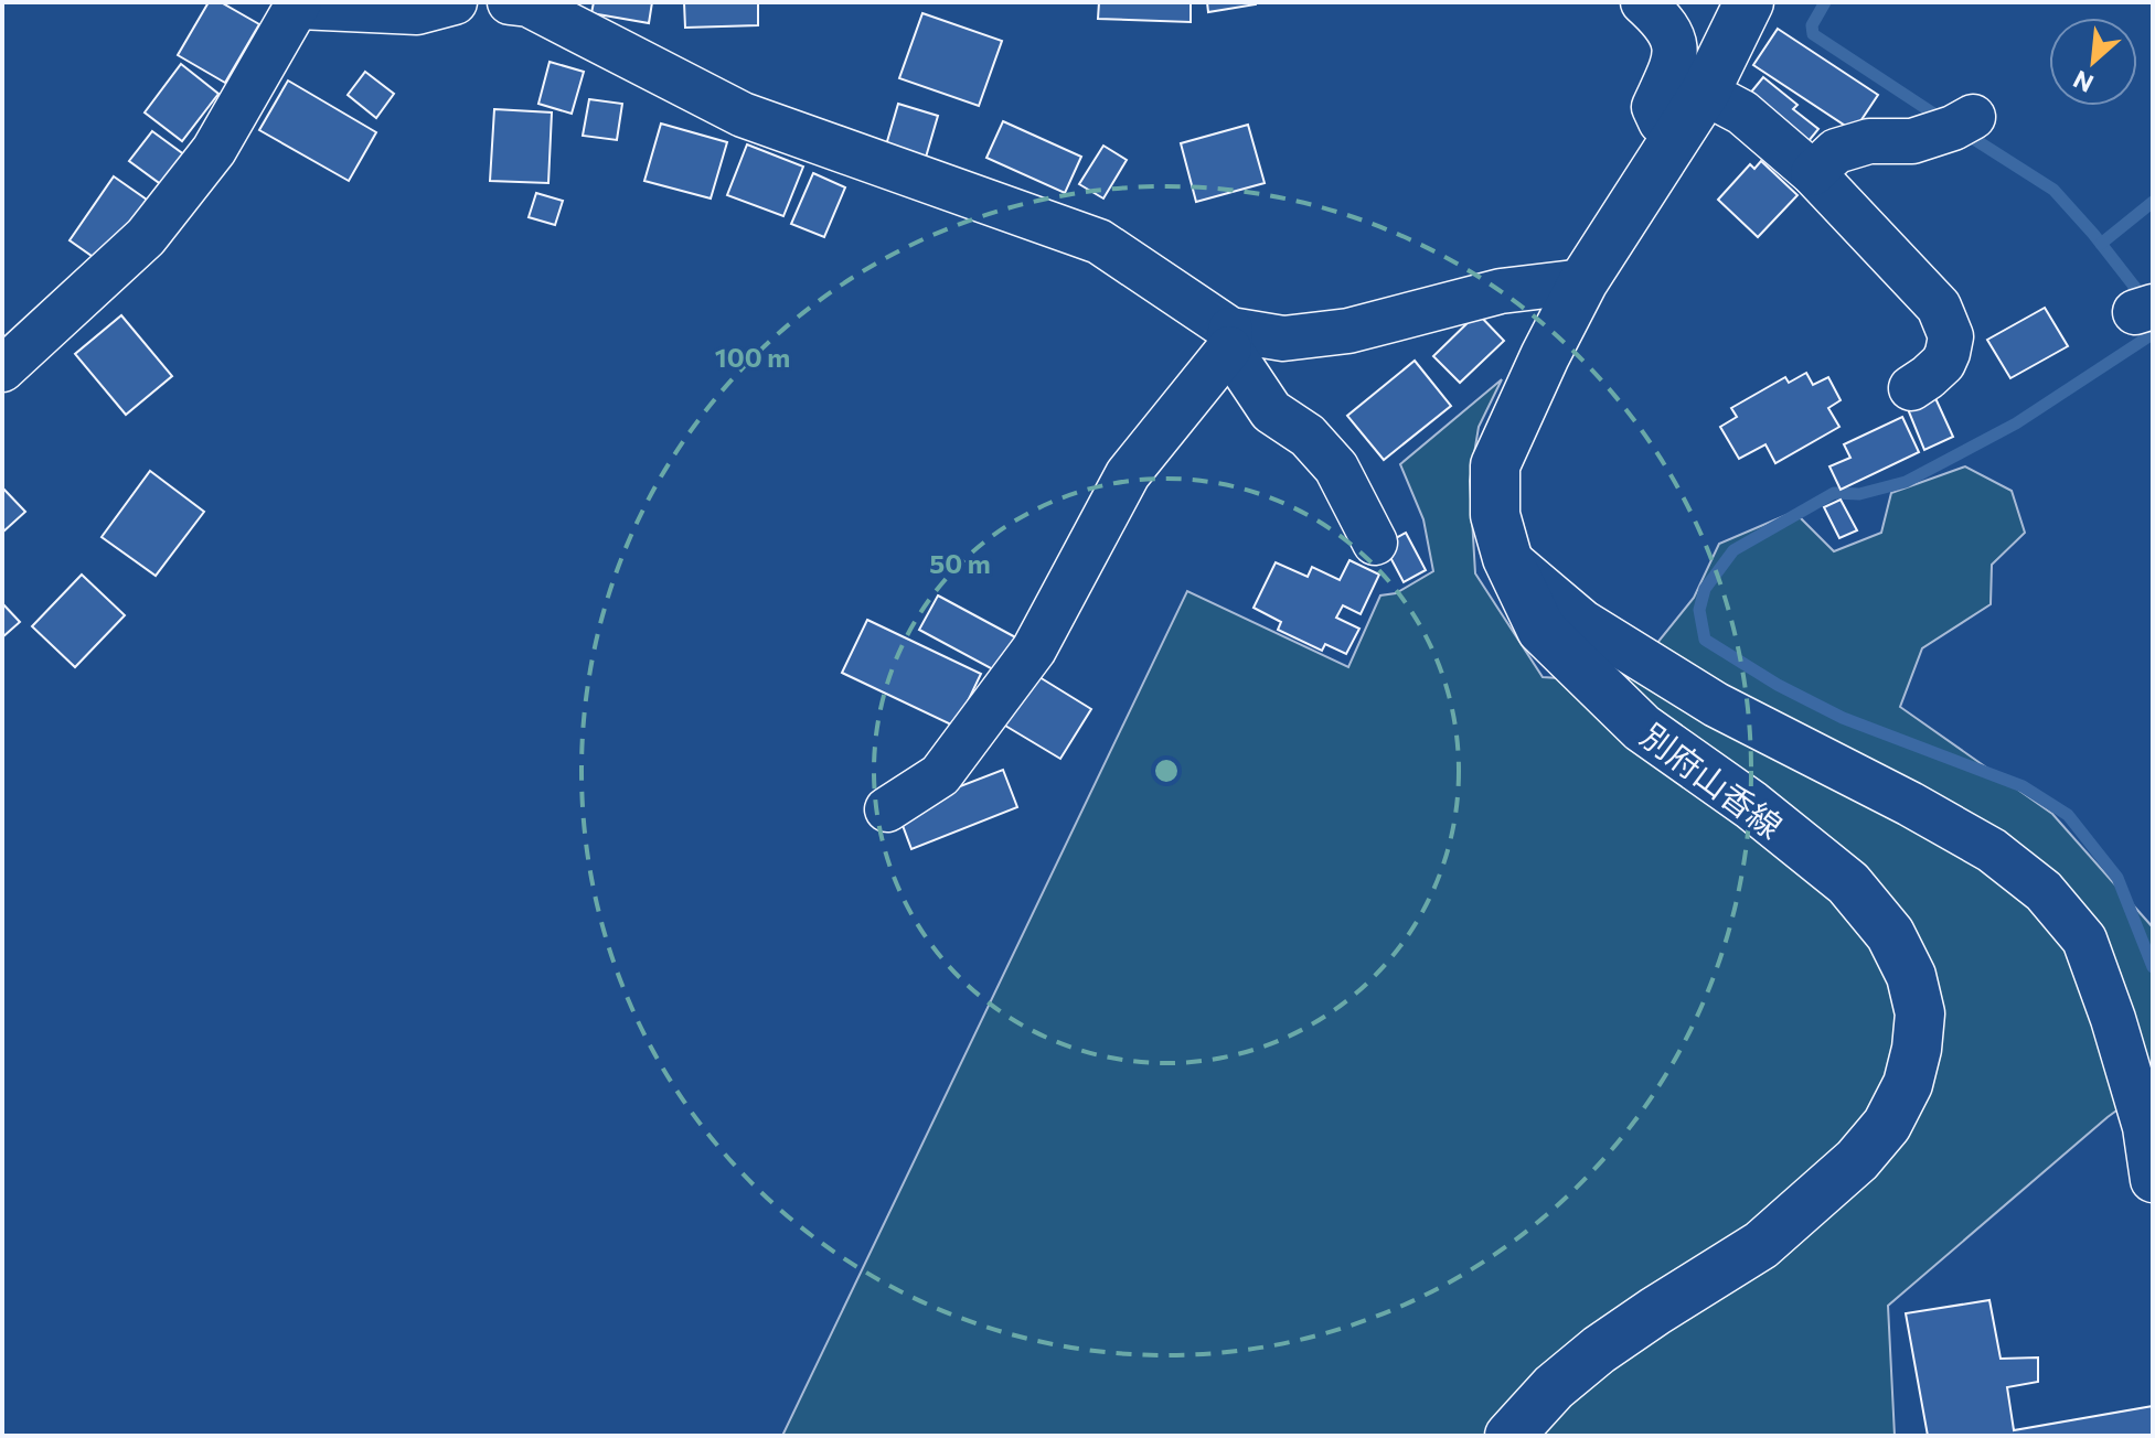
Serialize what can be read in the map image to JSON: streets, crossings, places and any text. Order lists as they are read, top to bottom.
{
  "streets": {
    "main road": ["別府山香線"]
  },
  "north": "bottom left",
  "rings": ["100 m", "50 m"]
}
